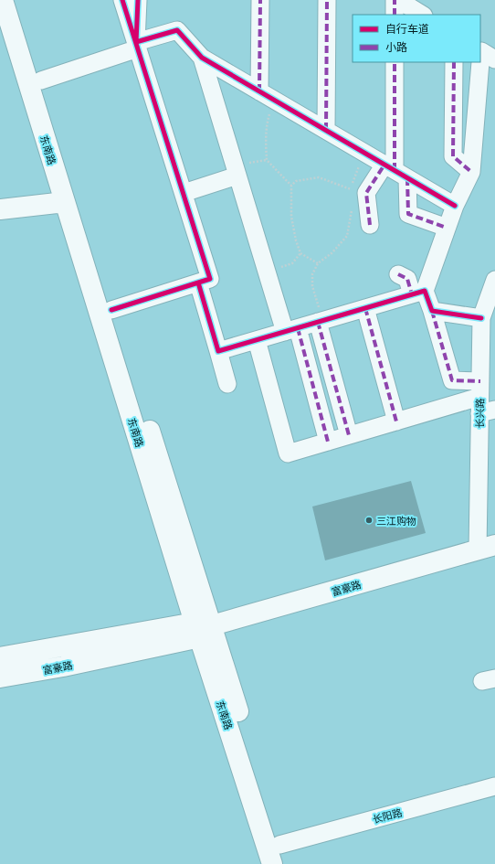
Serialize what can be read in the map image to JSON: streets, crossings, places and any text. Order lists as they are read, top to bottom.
{
  "streets": {
    "main road": ["东南路", "富豪路"],
    "street": ["长兴路", "长阳路"]
  },
  "crossings": [
    ["东南路", "富豪路"],
    ["东南路", "长阳路"],
    ["长兴路", "富豪路"]
  ],
  "places": ["三江购物"],
  "legend": ["自行车道", "小路"]
}
